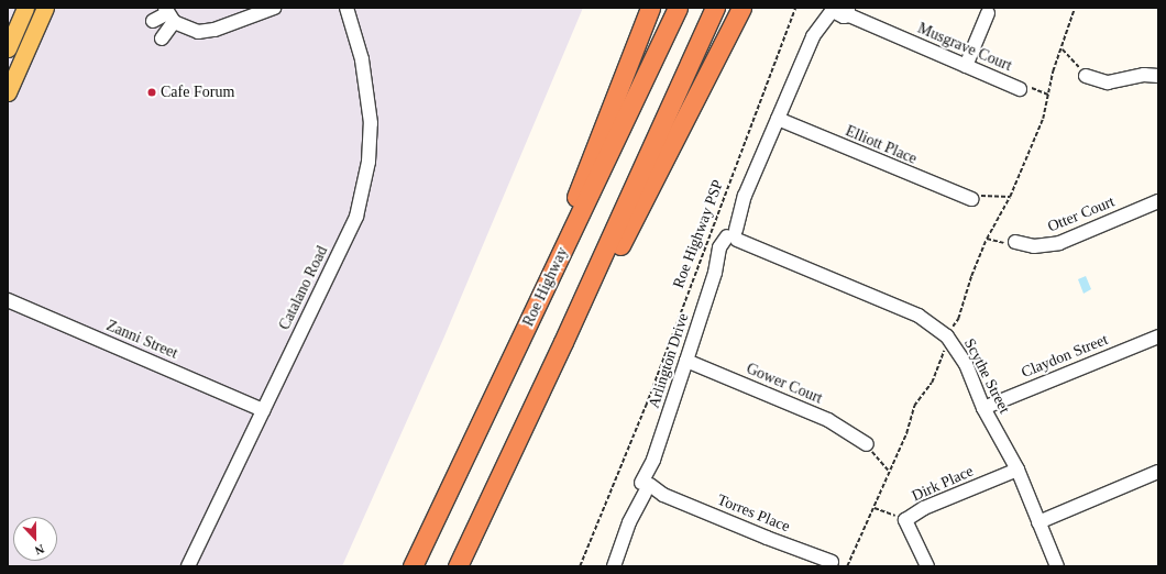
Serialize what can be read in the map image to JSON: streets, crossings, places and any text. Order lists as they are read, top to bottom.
{
  "streets": {
    "highway": ["Roe Highway"],
    "street": [
      "Musgrave Court",
      "Elliott Place",
      "Otter Court",
      "Catalano Road",
      "Zanni Street",
      "Claydon Street",
      "Arlington Drive",
      "Scythe Street",
      "Gower Court",
      "Dirk Place",
      "Torres Place"
    ],
    "path": ["Roe Highway PSP"]
  },
  "crossings": [
    ["Musgrave Court", "Arlington Drive"],
    ["Elliott Place", "Arlington Drive"],
    ["Catalano Road", "Zanni Street"],
    ["Claydon Street", "Scythe Street"],
    ["Arlington Drive", "Scythe Street"],
    ["Arlington Drive", "Gower Court"],
    ["Arlington Drive", "Torres Place"],
    ["Scythe Street", "Dirk Place"]
  ],
  "places": ["Cafe Forum"],
  "north": "bottom"
}
